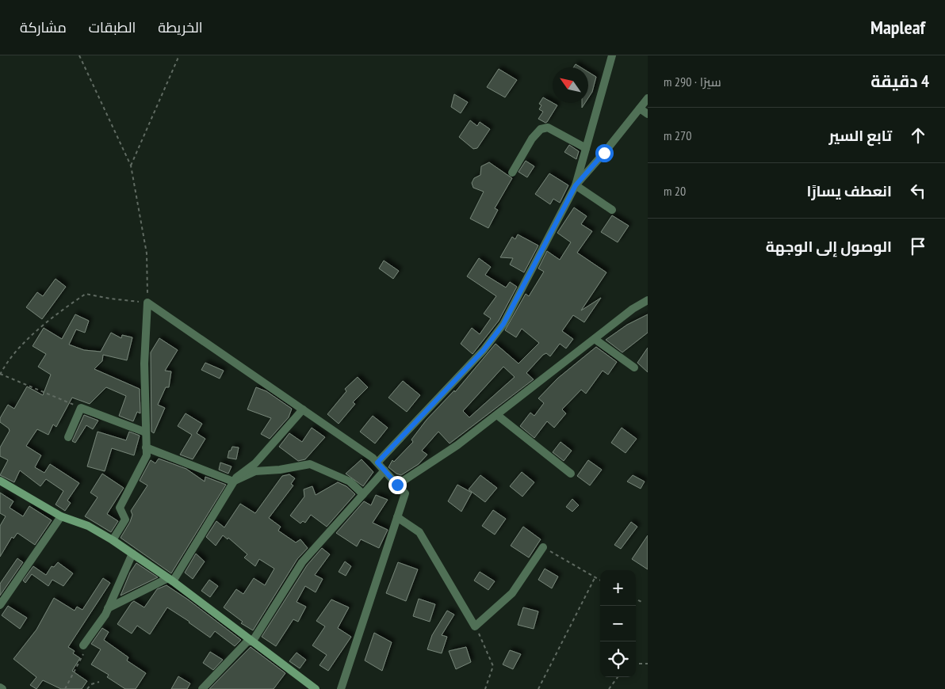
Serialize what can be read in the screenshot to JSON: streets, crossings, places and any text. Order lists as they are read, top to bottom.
{
  "north": "top left",
  "page": {
    "header": "Mapleaf",
    "nav": ["الخريطة", "الطبقات", "مشاركة"],
    "heading": ["4 دقيقة", "سيرًا · 290 m"],
    "list": [
      ["تابع السير", "270 m"],
      ["انعطف يسارًا", "20 m"],
      "الوصول إلى الوجهة"
    ],
    "map_buttons": ["+", "−"]
  }
}
